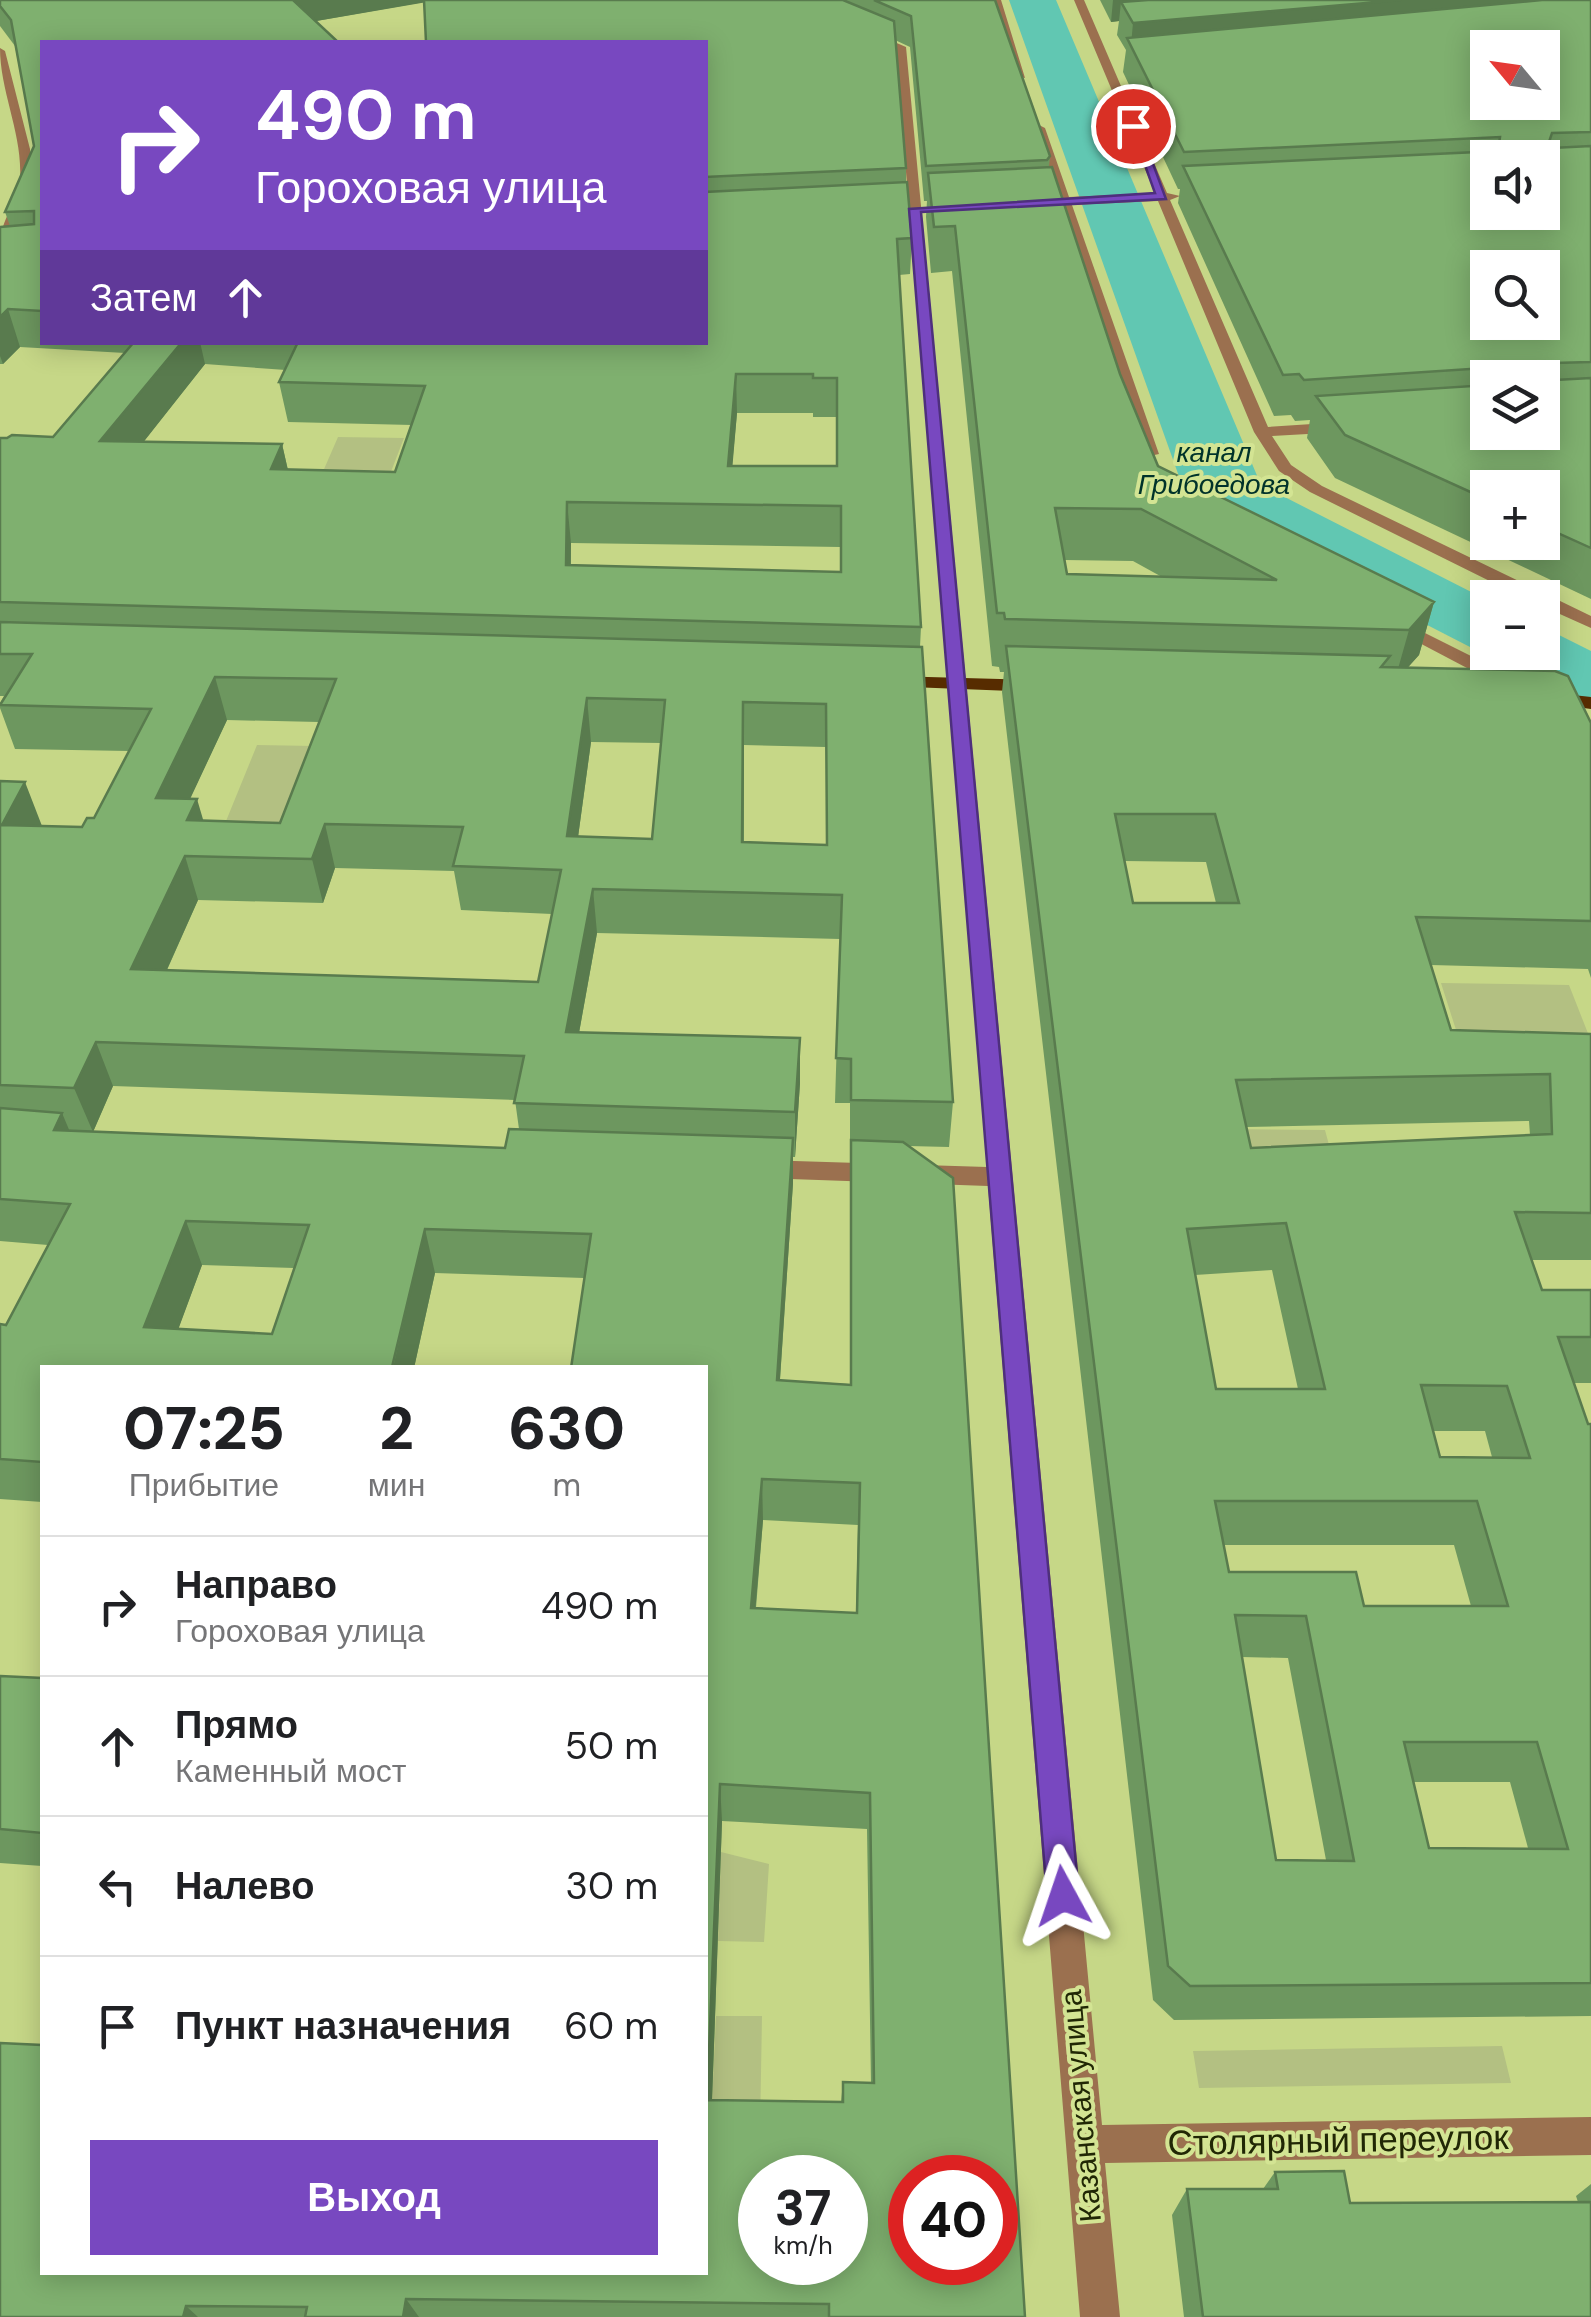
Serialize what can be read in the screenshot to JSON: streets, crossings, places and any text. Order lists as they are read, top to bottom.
{
  "streets": {
    "street": ["Казанская улица", "Столярный переулок"]
  },
  "crossings": [
    ["Казанская улица", "Столярный переулок"]
  ],
  "water": ["канал Грибоедова"],
  "north": "top left",
  "page": {
    "map_buttons": ["+", "−"],
    "turn": ["490 m", "Гороховая улица"],
    "then": "Затем",
    "eta": [
      "07:25",
      "Прибытие",
      "2",
      "мин",
      "630",
      "m"
    ],
    "list": [
      {
        "name": "Направо",
        "note": "Гороховая улица",
        "value": "490 m"
      },
      {
        "name": "Прямо",
        "note": "Каменный мост",
        "value": "50 m"
      },
      {
        "name": "Налево",
        "value": "30 m"
      },
      {
        "name": "Пункт назначения",
        "value": "60 m"
      }
    ],
    "buttons": "Выход",
    "speed": "37 km/h",
    "limit": "40"
  }
}
